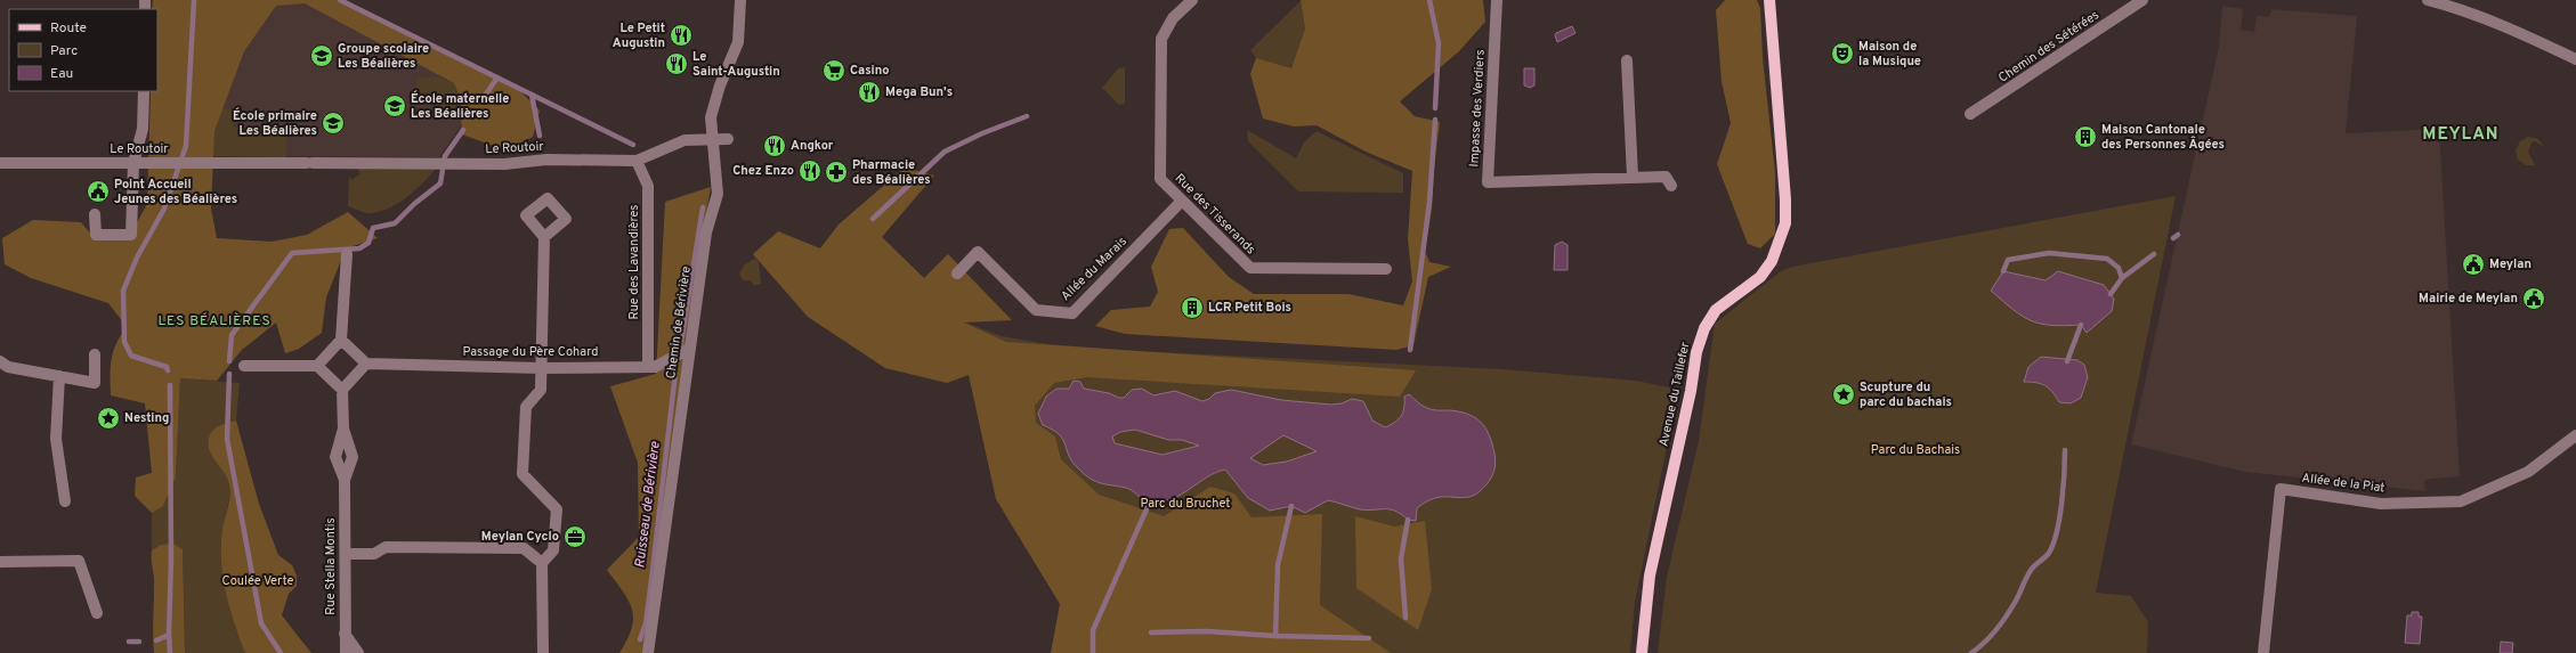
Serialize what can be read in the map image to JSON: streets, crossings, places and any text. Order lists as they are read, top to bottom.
{
  "streets": {
    "main road": ["Avenue du Taillefer"],
    "street": [
      "Chemin des Sétérées",
      "Impasse des Verdiers",
      "Le Routoir",
      "Rue des Tisserands",
      "Rue des Lavandières",
      "Allée du Marais",
      "Chemin de Bérivière",
      "Passage du Père Cohard",
      "Allée de la Piat",
      "Rue Stella Montis"
    ]
  },
  "crossings": [
    ["Le Routoir", "Rue des Lavandières"],
    ["Le Routoir", "Chemin de Bérivière"],
    ["Rue des Tisserands", "Allée du Marais"],
    ["Rue des Lavandières", "Passage du Père Cohard"],
    ["Chemin de Bérivière", "Passage du Père Cohard"]
  ],
  "districts": ["MEYLAN", "LES BÉALIÈRES"],
  "water": ["Ruisseau de Bérivière"],
  "parks": ["Parc du Bachais", "Parc du Bruchet", "Coulée Verte"],
  "places": {
    "restaurant": [
      "Le Petit Augustin",
      "Le Saint-Augustin",
      "Mega Bun's",
      "Angkor",
      "Chez Enzo"
    ],
    "theatre": ["Maison de la Musique"],
    "school or university": ["Groupe scolaire Les Béalières", "École maternelle Les Béalières", "École primaire Les Béalières"],
    "supermarket": ["Casino"],
    "building": ["Maison Cantonale des Personnes Âgées", "LCR Petit Bois"],
    "pharmacy": ["Pharmacie des Béalières"],
    "public building": ["Point Accueil Jeunes des Béalières", "Meylan", "Mairie de Meylan"],
    "place": ["Scupture du parc du bachais", "Nesting"],
    "office": ["Meylan Cyclo"]
  },
  "legend": ["Route", "Parc", "Eau"]
}
